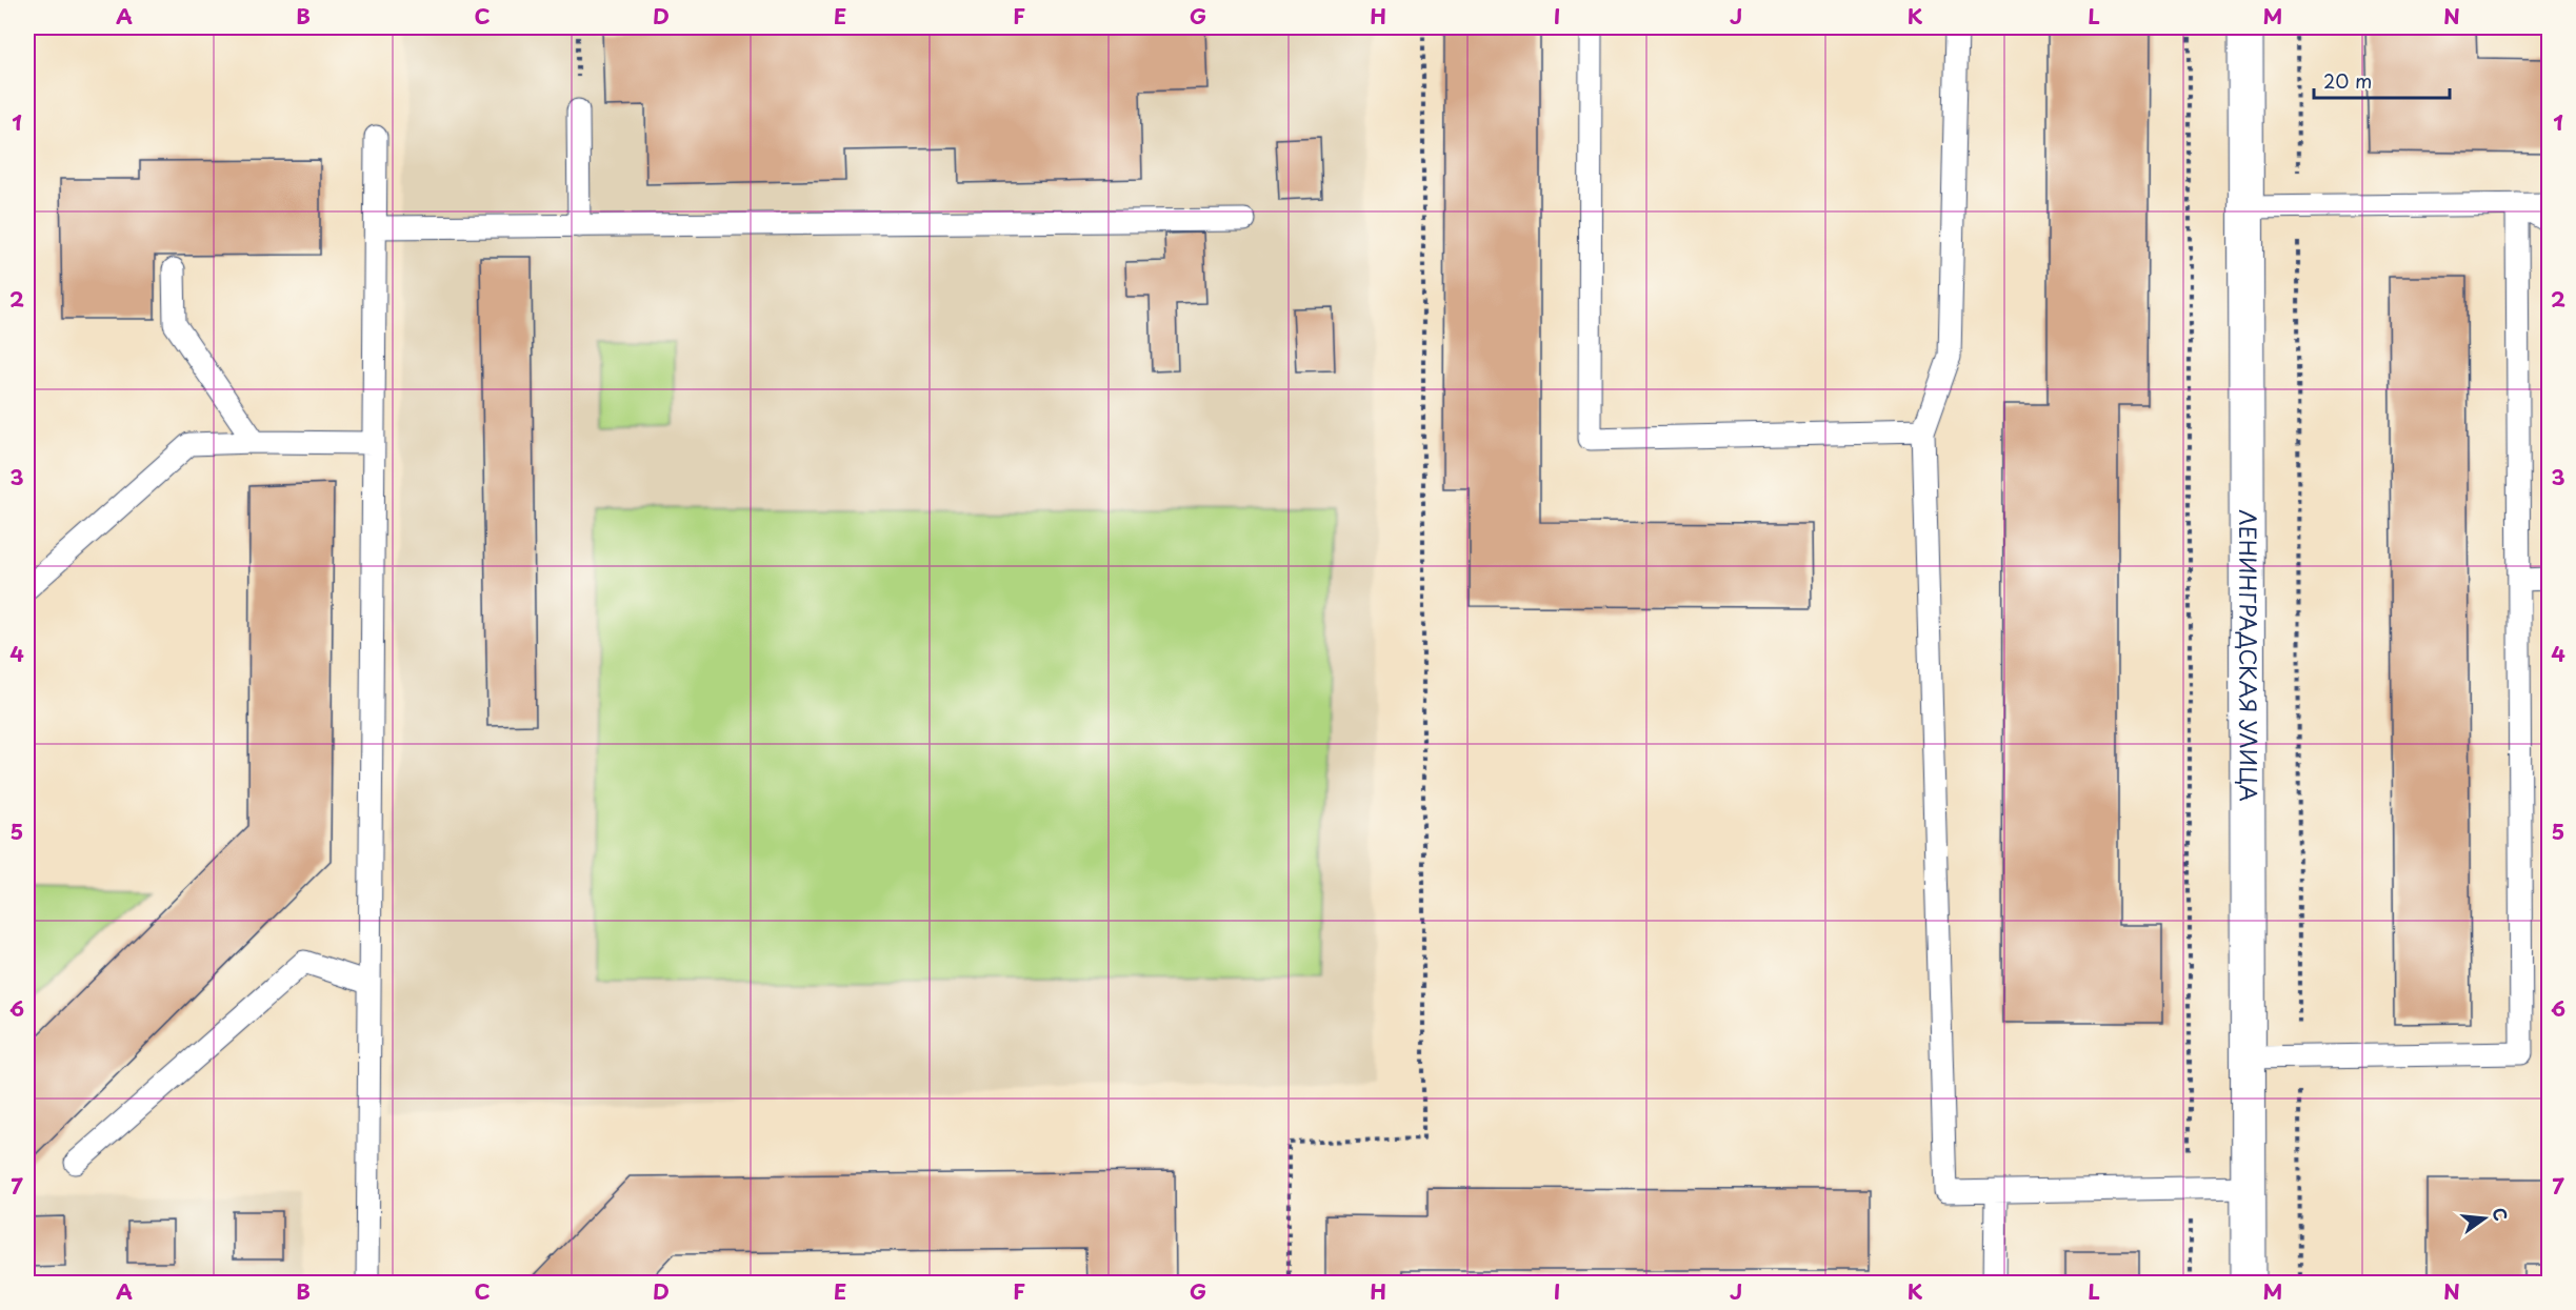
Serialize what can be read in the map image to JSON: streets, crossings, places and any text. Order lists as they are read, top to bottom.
{
  "streets": {
    "street": ["ЛЕНИНГРАДСКАЯ УЛИЦА"]
  },
  "scale_bar": "20 m",
  "north": "right",
  "grid": {
    "columns": [
      "A",
      "B",
      "C",
      "D",
      "E",
      "F",
      "G",
      "H",
      "I",
      "J",
      "K",
      "L",
      "M",
      "N"
    ],
    "rows": [
      "1",
      "2",
      "3",
      "4",
      "5",
      "6",
      "7"
    ]
  }
}
